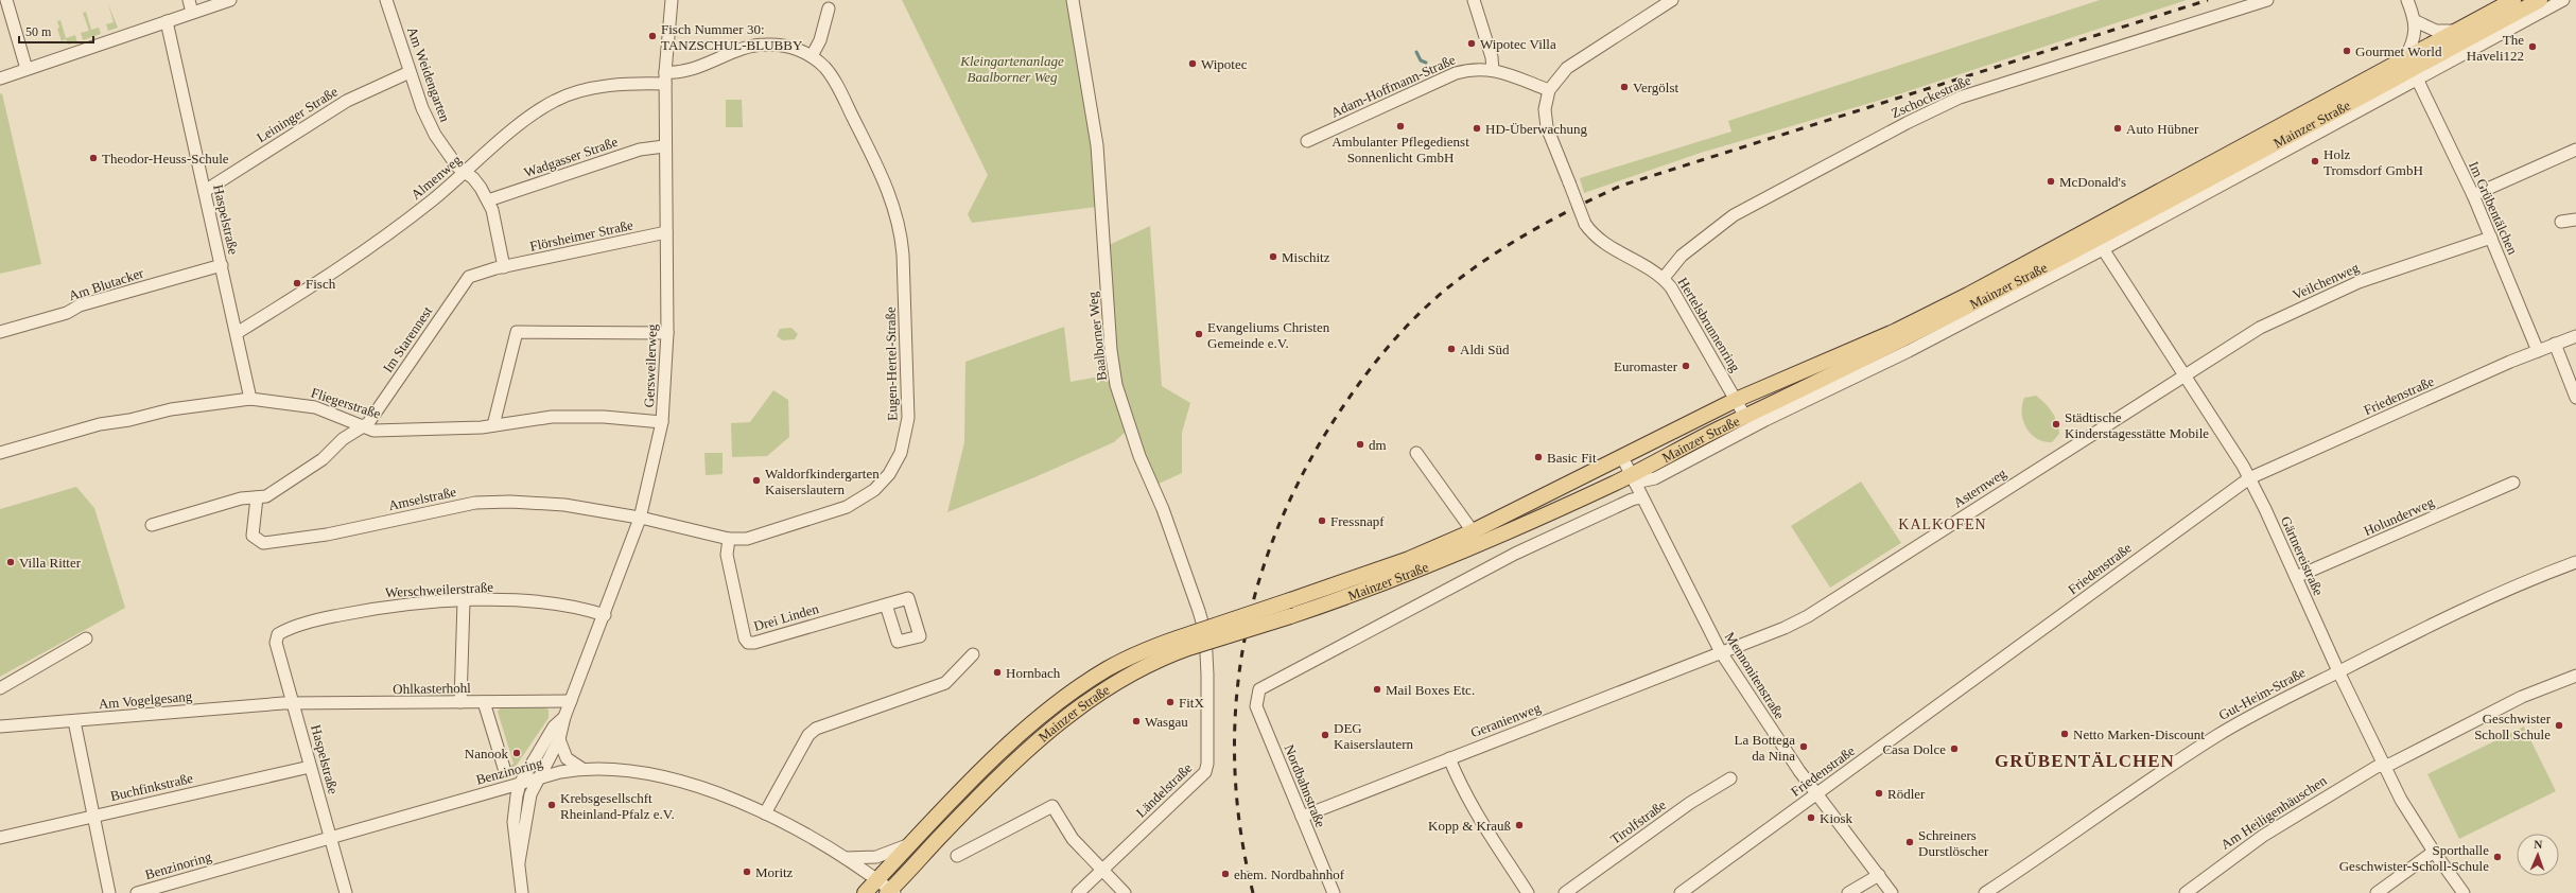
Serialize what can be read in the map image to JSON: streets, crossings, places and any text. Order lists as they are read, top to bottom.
{
  "streets": {
    "main road": ["Mainzer Straße"],
    "street": [
      "Am Weidengarten",
      "Adam-Hoffmann-Straße",
      "Zschockestraße",
      "Leininger Straße",
      "Wadgasser Straße",
      "Almenweg",
      "Im Grübentälchen",
      "Haspelstraße",
      "Flörsheimer Straße",
      "Veilchenweg",
      "Am Blutacker",
      "Hertelsbrunnenring",
      "Baalborner Weg",
      "Im Starennest",
      "Eugen-Hertel-Straße",
      "Gersweilerweg",
      "Friedenstraße",
      "Fliegerstraße",
      "Asternweg",
      "Amselstraße",
      "Holunderweg",
      "Gärtnereistraße",
      "Werschweilerstraße",
      "Drei Linden",
      "Mennonitenstraße",
      "Ohlkasterhohl",
      "Gut-Heim-Straße",
      "Am Vogelgesang",
      "Geranienweg",
      "Benzinoring",
      "Nordbahnstraße",
      "Buchfinkstraße",
      "Ländelstraße",
      "Am Heiligenhäuschen",
      "Tirolfstraße"
    ]
  },
  "crossings": [
    ["Am Weidengarten", "Leininger Straße"],
    ["Am Weidengarten", "Almenweg"],
    ["Adam-Hoffmann-Straße", "Hertelsbrunnenring"],
    ["Zschockestraße", "Hertelsbrunnenring"],
    ["Leininger Straße", "Haspelstraße"],
    ["Mainzer Straße", "Im Grübentälchen"],
    ["Mainzer Straße", "Hertelsbrunnenring"],
    ["Mainzer Straße", "Gärtnereistraße"],
    ["Mainzer Straße", "Mennonitenstraße"],
    ["Mainzer Straße", "Benzinoring"],
    ["Wadgasser Straße", "Gersweilerweg"],
    ["Almenweg", "Haspelstraße"],
    ["Almenweg", "Eugen-Hertel-Straße"],
    ["Almenweg", "Gersweilerweg"],
    ["Im Grübentälchen", "Veilchenweg"],
    ["Im Grübentälchen", "Friedenstraße"],
    ["Haspelstraße", "Am Blutacker"],
    ["Haspelstraße", "Fliegerstraße"],
    ["Haspelstraße", "Werschweilerstraße"],
    ["Haspelstraße", "Ohlkasterhohl"],
    ["Haspelstraße", "Am Vogelgesang"],
    ["Haspelstraße", "Benzinoring"],
    ["Haspelstraße", "Buchfinkstraße"],
    ["Flörsheimer Straße", "Im Starennest"],
    ["Flörsheimer Straße", "Gersweilerweg"],
    ["Veilchenweg", "Asternweg"],
    ["Veilchenweg", "Gärtnereistraße"],
    ["Baalborner Weg", "Ländelstraße"],
    ["Im Starennest", "Fliegerstraße"],
    ["Im Starennest", "Amselstraße"],
    ["Eugen-Hertel-Straße", "Gersweilerweg"],
    ["Eugen-Hertel-Straße", "Amselstraße"],
    ["Eugen-Hertel-Straße", "Drei Linden"],
    ["Gersweilerweg", "Fliegerstraße"],
    ["Gersweilerweg", "Amselstraße"],
    ["Gersweilerweg", "Werschweilerstraße"],
    ["Gersweilerweg", "Ohlkasterhohl"],
    ["Gersweilerweg", "Benzinoring"],
    ["Friedenstraße", "Gärtnereistraße"],
    ["Friedenstraße", "Mennonitenstraße"],
    ["Asternweg", "Gärtnereistraße"],
    ["Asternweg", "Mennonitenstraße"],
    ["Asternweg", "Geranienweg"],
    ["Holunderweg", "Gärtnereistraße"],
    ["Gärtnereistraße", "Gut-Heim-Straße"],
    ["Gärtnereistraße", "Am Heiligenhäuschen"],
    ["Mennonitenstraße", "Geranienweg"],
    ["Mennonitenstraße", "Nordbahnstraße"],
    ["Ohlkasterhohl", "Am Vogelgesang"],
    ["Geranienweg", "Nordbahnstraße"]
  ],
  "districts": ["KALKOFEN", "GRÜBENTÄLCHEN"],
  "parks": ["Kleingartenanlage Baalborner Weg"],
  "places": [
    "Fisch Nummer 30: TANZSCHUL-BLUBBY",
    "Wipotec Villa",
    "The Haveli122",
    "Gourmet World",
    "Wipotec",
    "Vergölst",
    "Ambulanter Pflegedienst Sonnenlicht GmbH",
    "HD-Überwachung",
    "Auto Hübner",
    "Theodor-Heuss-Schule",
    "Holz Tromsdorf GmbH",
    "McDonald's",
    "Mischitz",
    "Fisch",
    "Evangeliums Christen Gemeinde e.V.",
    "Aldi Süd",
    "Euromaster",
    "Städtische Kinderstagesstätte Mobile",
    "dm",
    "Basic Fit",
    "Waldorfkindergarten Kaiserslautern",
    "Fressnapf",
    "Villa Ritter",
    "Hornbach",
    "Mail Boxes Etc.",
    "FitX",
    "Wasgau",
    "Geschwister Scholl Schule",
    "Netto Marken-Discount",
    "DEG Kaiserslautern",
    "La Bottega da Nina",
    "Casa Dolce",
    "Nanook",
    "Rödler",
    "Krebsgesellschft Rheinland-Pfalz e.V.",
    "Kiosk",
    "Kopp & Krauß",
    "Schreiners Durstlöscher",
    "Sporthalle Geschwister-Scholl-Schule",
    "Moritz",
    "ehem. Nordbahnhof"
  ],
  "scale_bar": "50 m",
  "north": "top"
}
